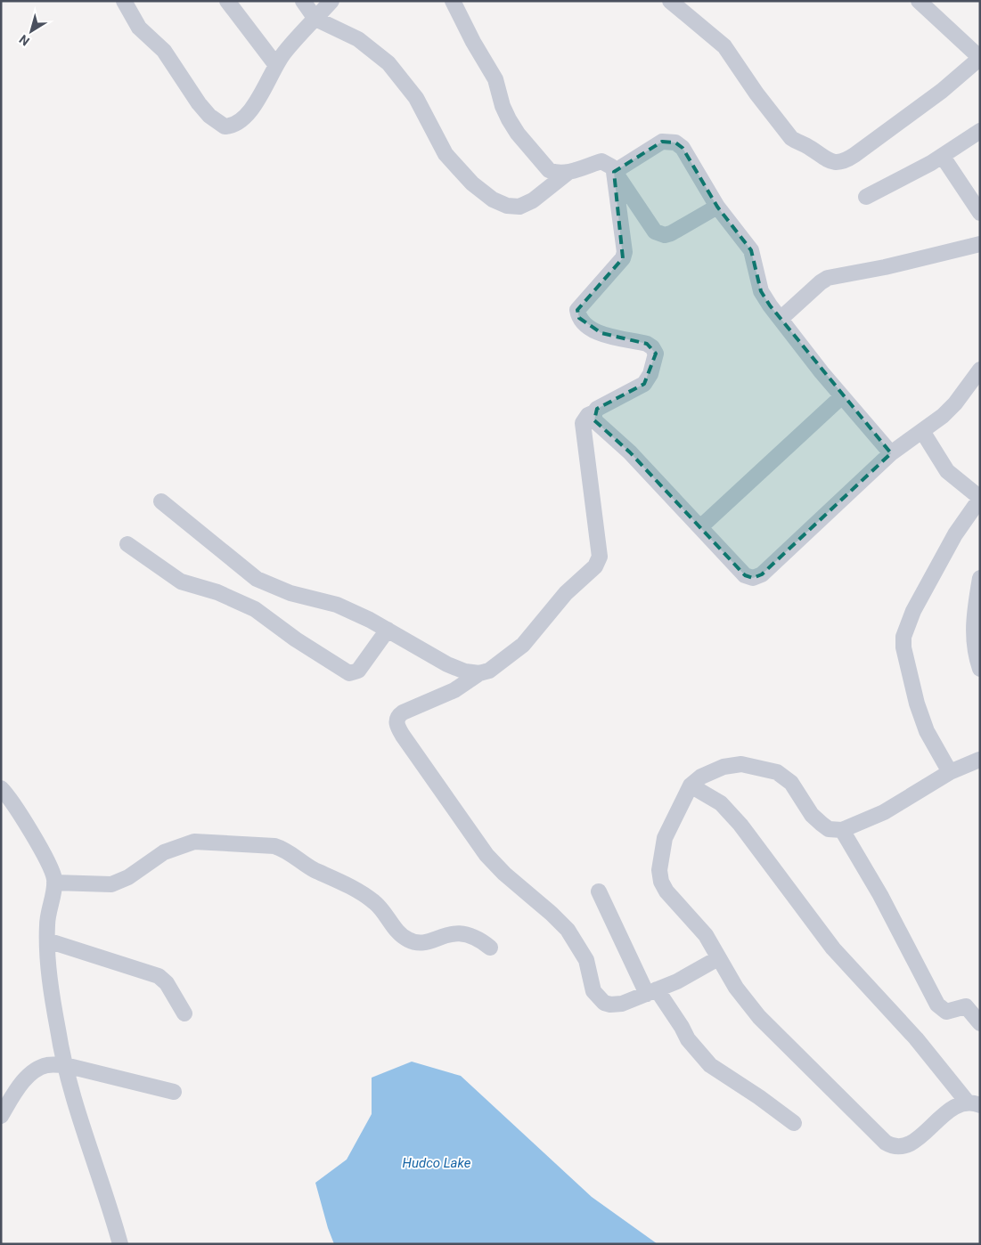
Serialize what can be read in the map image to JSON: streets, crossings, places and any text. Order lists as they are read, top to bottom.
{
  "water": ["Hudco Lake"],
  "north": "bottom left"
}
